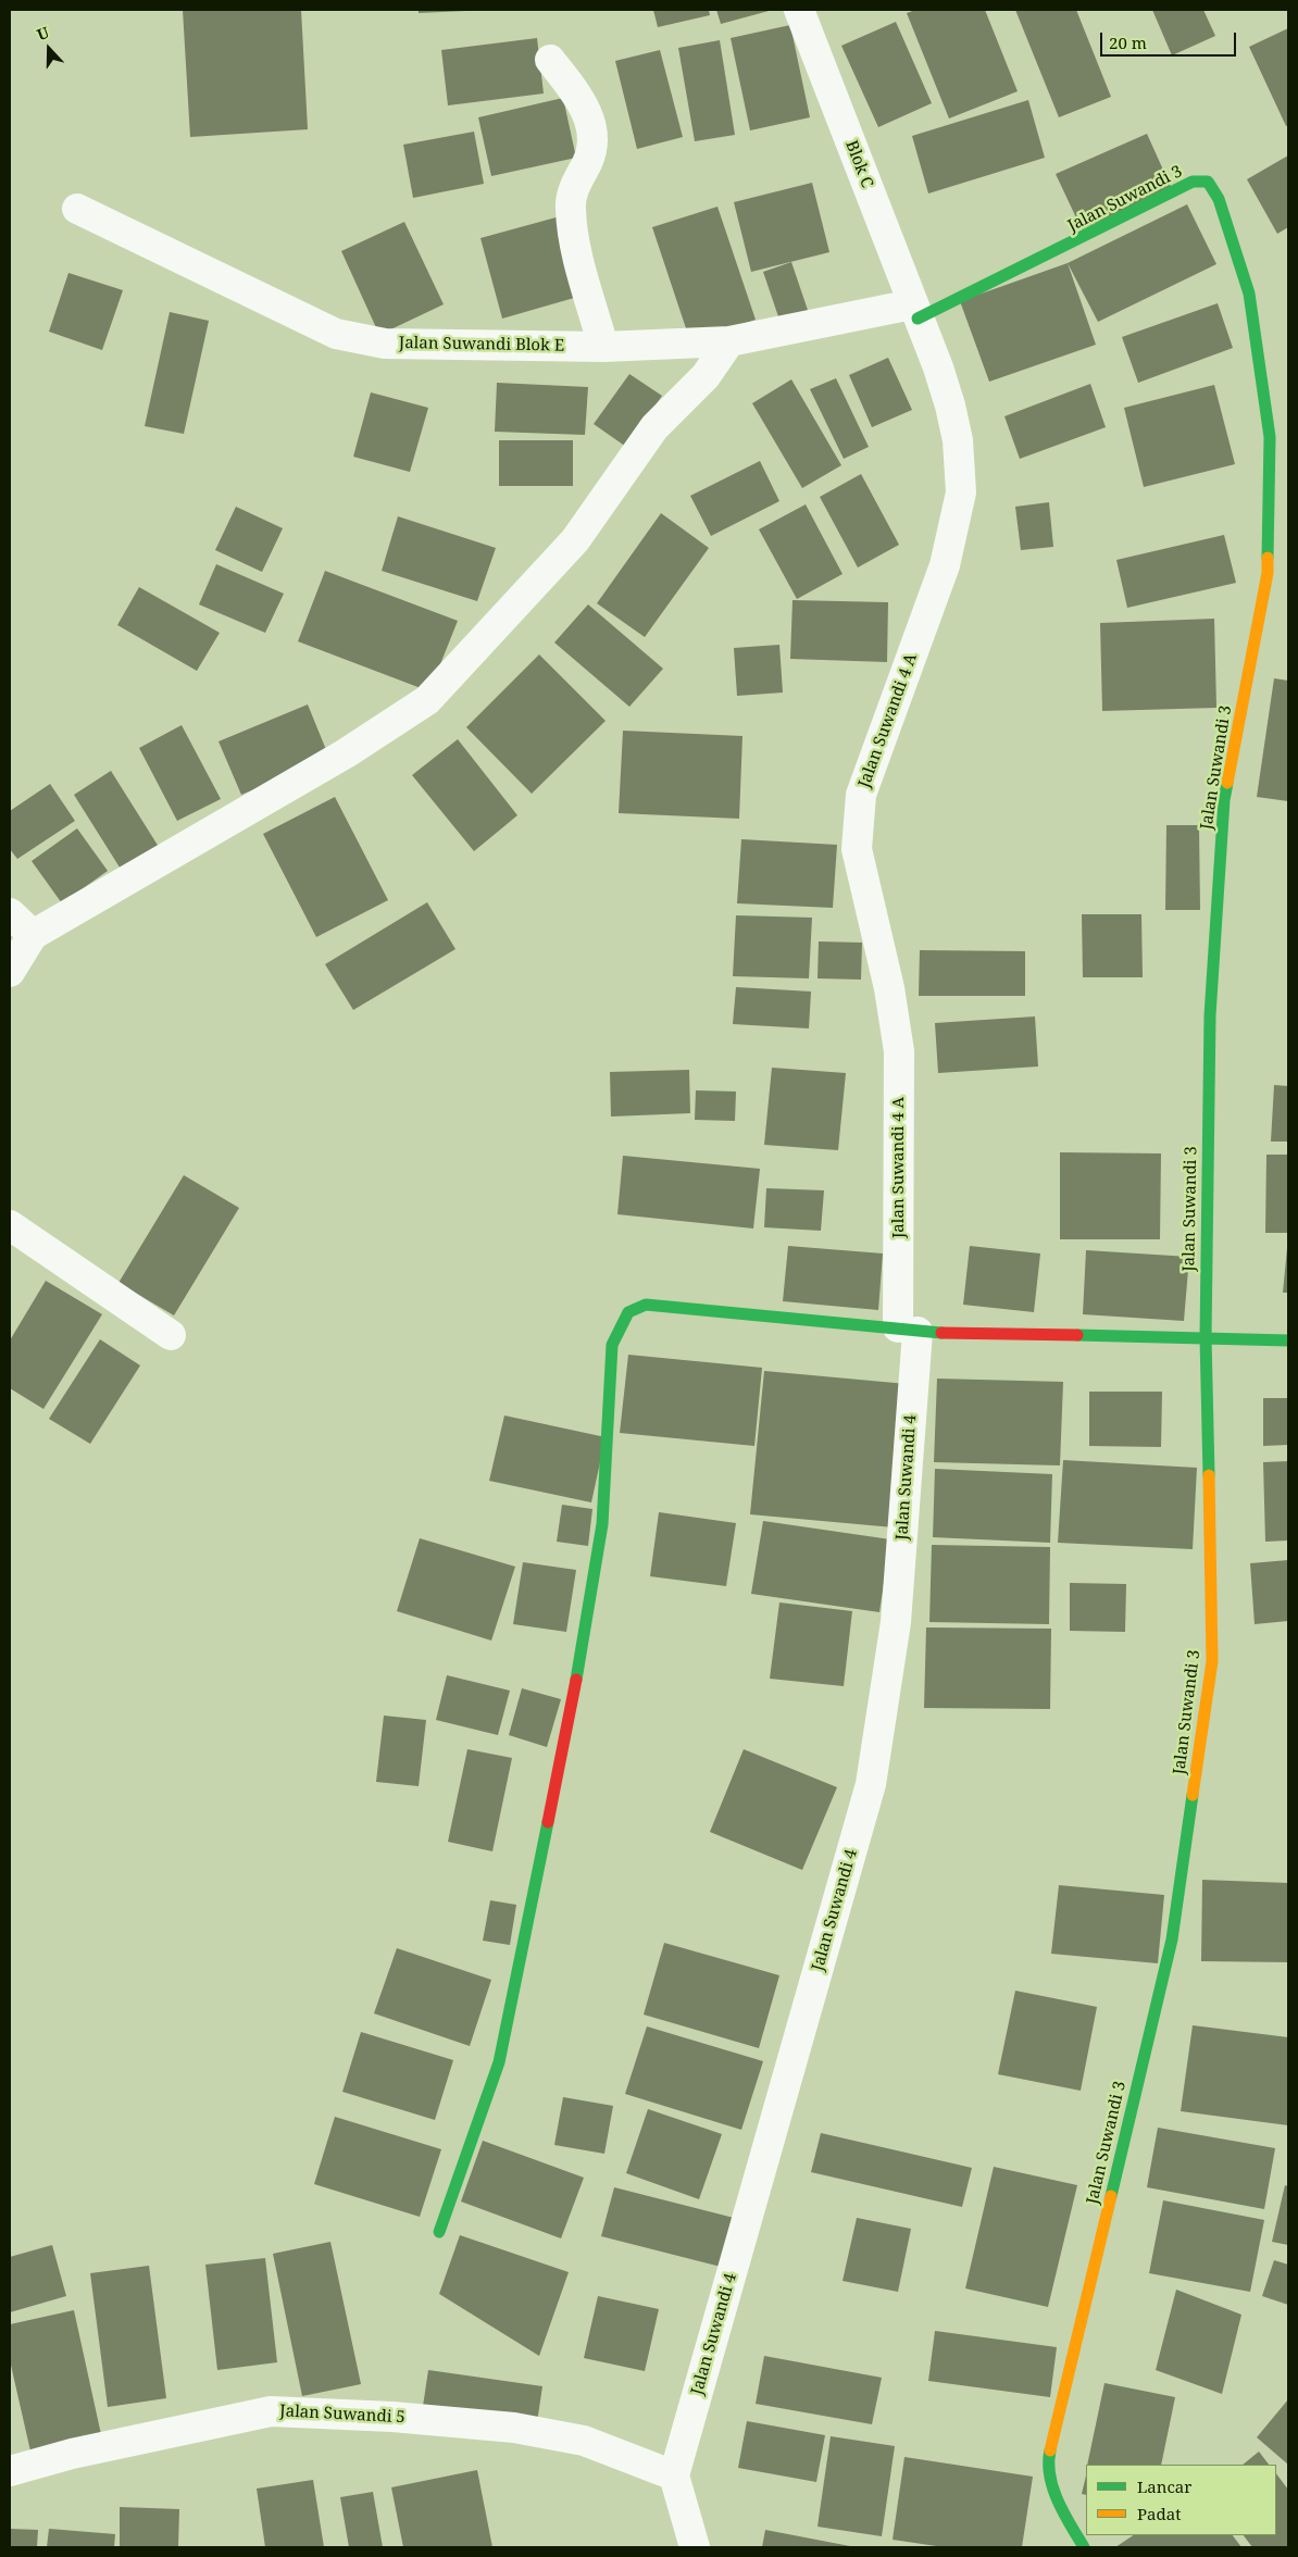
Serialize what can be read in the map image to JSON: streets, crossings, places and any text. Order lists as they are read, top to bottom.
{
  "streets": {
    "street": [
      "Blok C",
      "Jalan Suwandi 3",
      "Jalan Suwandi Blok E",
      "Jalan Suwandi 4 A",
      "Jalan Suwandi 4",
      "Jalan Suwandi 5"
    ]
  },
  "crossings": [
    ["Blok C", "Jalan Suwandi 3"],
    ["Blok C", "Jalan Suwandi Blok E"],
    ["Blok C", "Jalan Suwandi 4 A"],
    ["Jalan Suwandi 3", "Jalan Suwandi Blok E"],
    ["Jalan Suwandi 3", "Jalan Suwandi 4 A"],
    ["Jalan Suwandi Blok E", "Jalan Suwandi 4 A"],
    ["Jalan Suwandi 4 A", "Jalan Suwandi 4"],
    ["Jalan Suwandi 4", "Jalan Suwandi 5"]
  ],
  "legend": ["Lancar", "Padat"],
  "scale_bar": "20 m",
  "north": "top"
}
